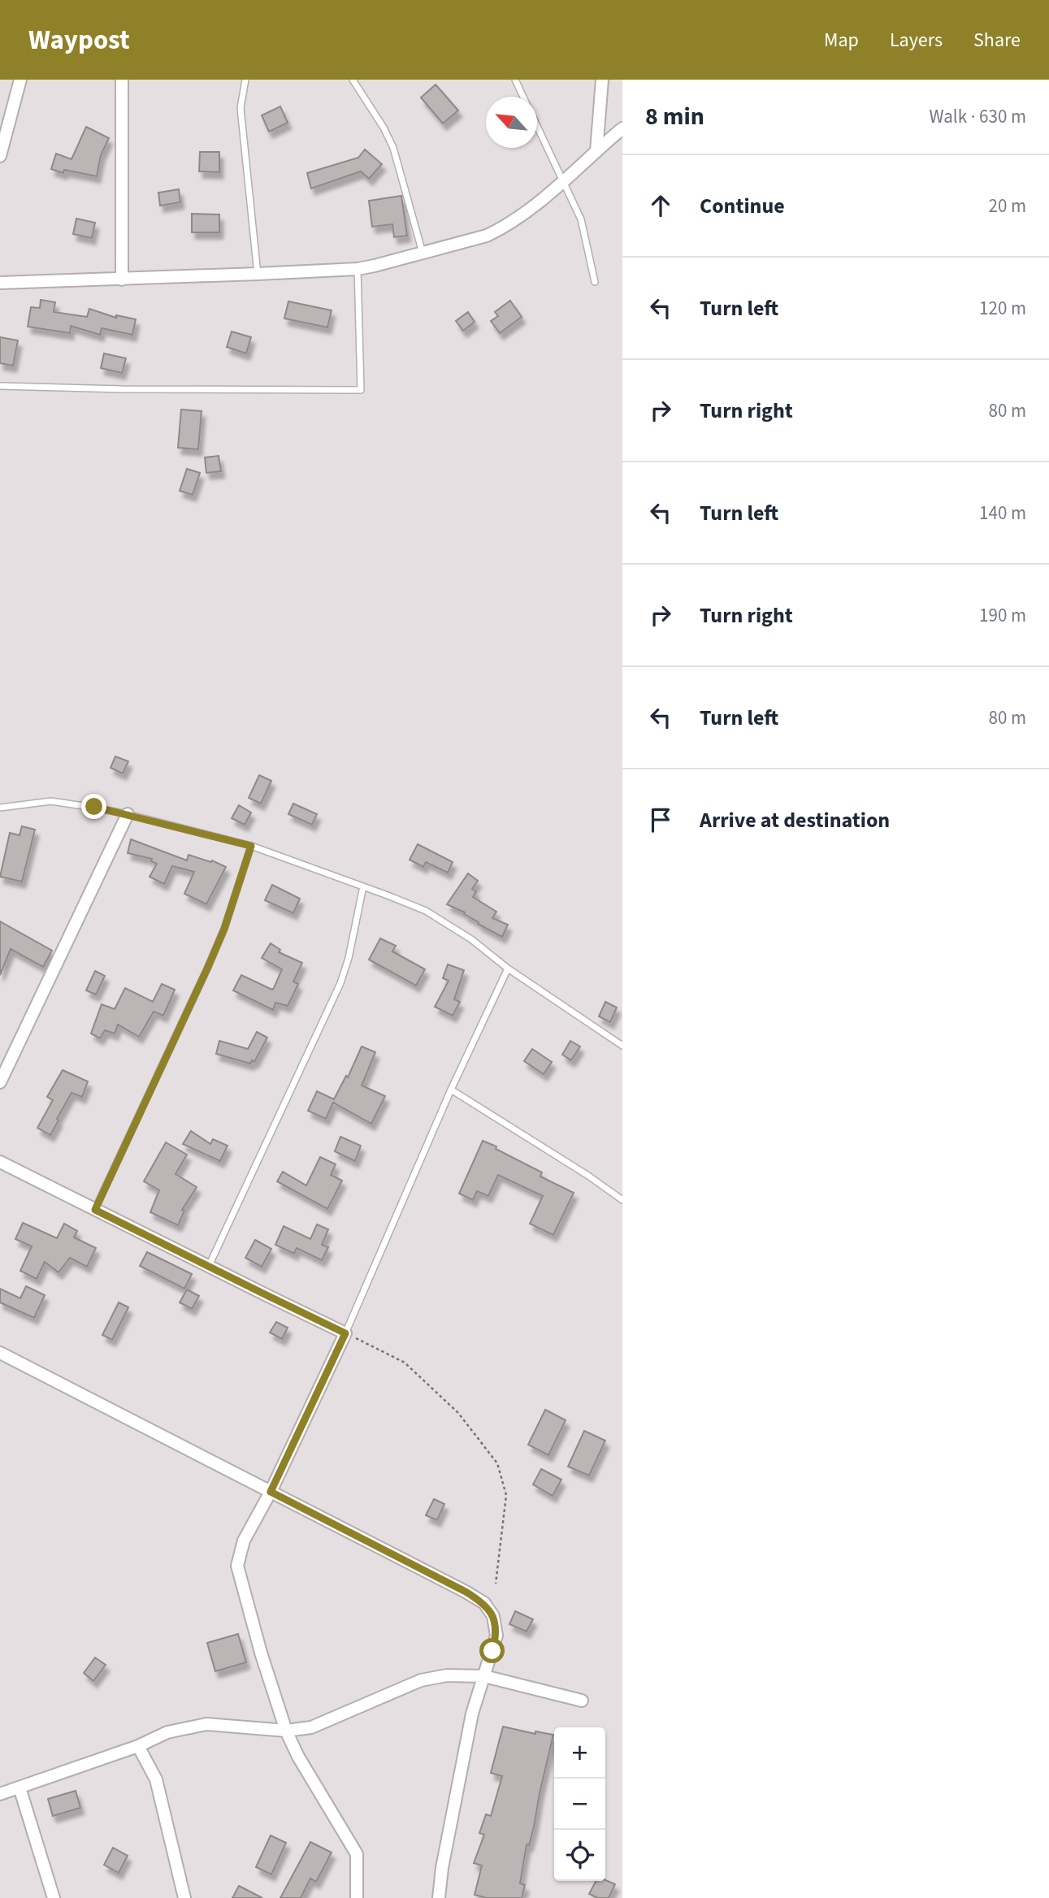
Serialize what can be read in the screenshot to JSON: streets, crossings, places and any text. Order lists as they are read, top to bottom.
{
  "north": "top left",
  "page": {
    "header": "Waypost",
    "nav": ["Map", "Layers", "Share"],
    "heading": ["8 min", "Walk · 630 m"],
    "list": [
      ["Continue", "20 m"],
      ["Turn left", "120 m"],
      ["Turn right", "80 m"],
      ["Turn left", "140 m"],
      ["Turn right", "190 m"],
      ["Turn left", "80 m"],
      "Arrive at destination"
    ],
    "map_buttons": ["+", "−"]
  }
}
